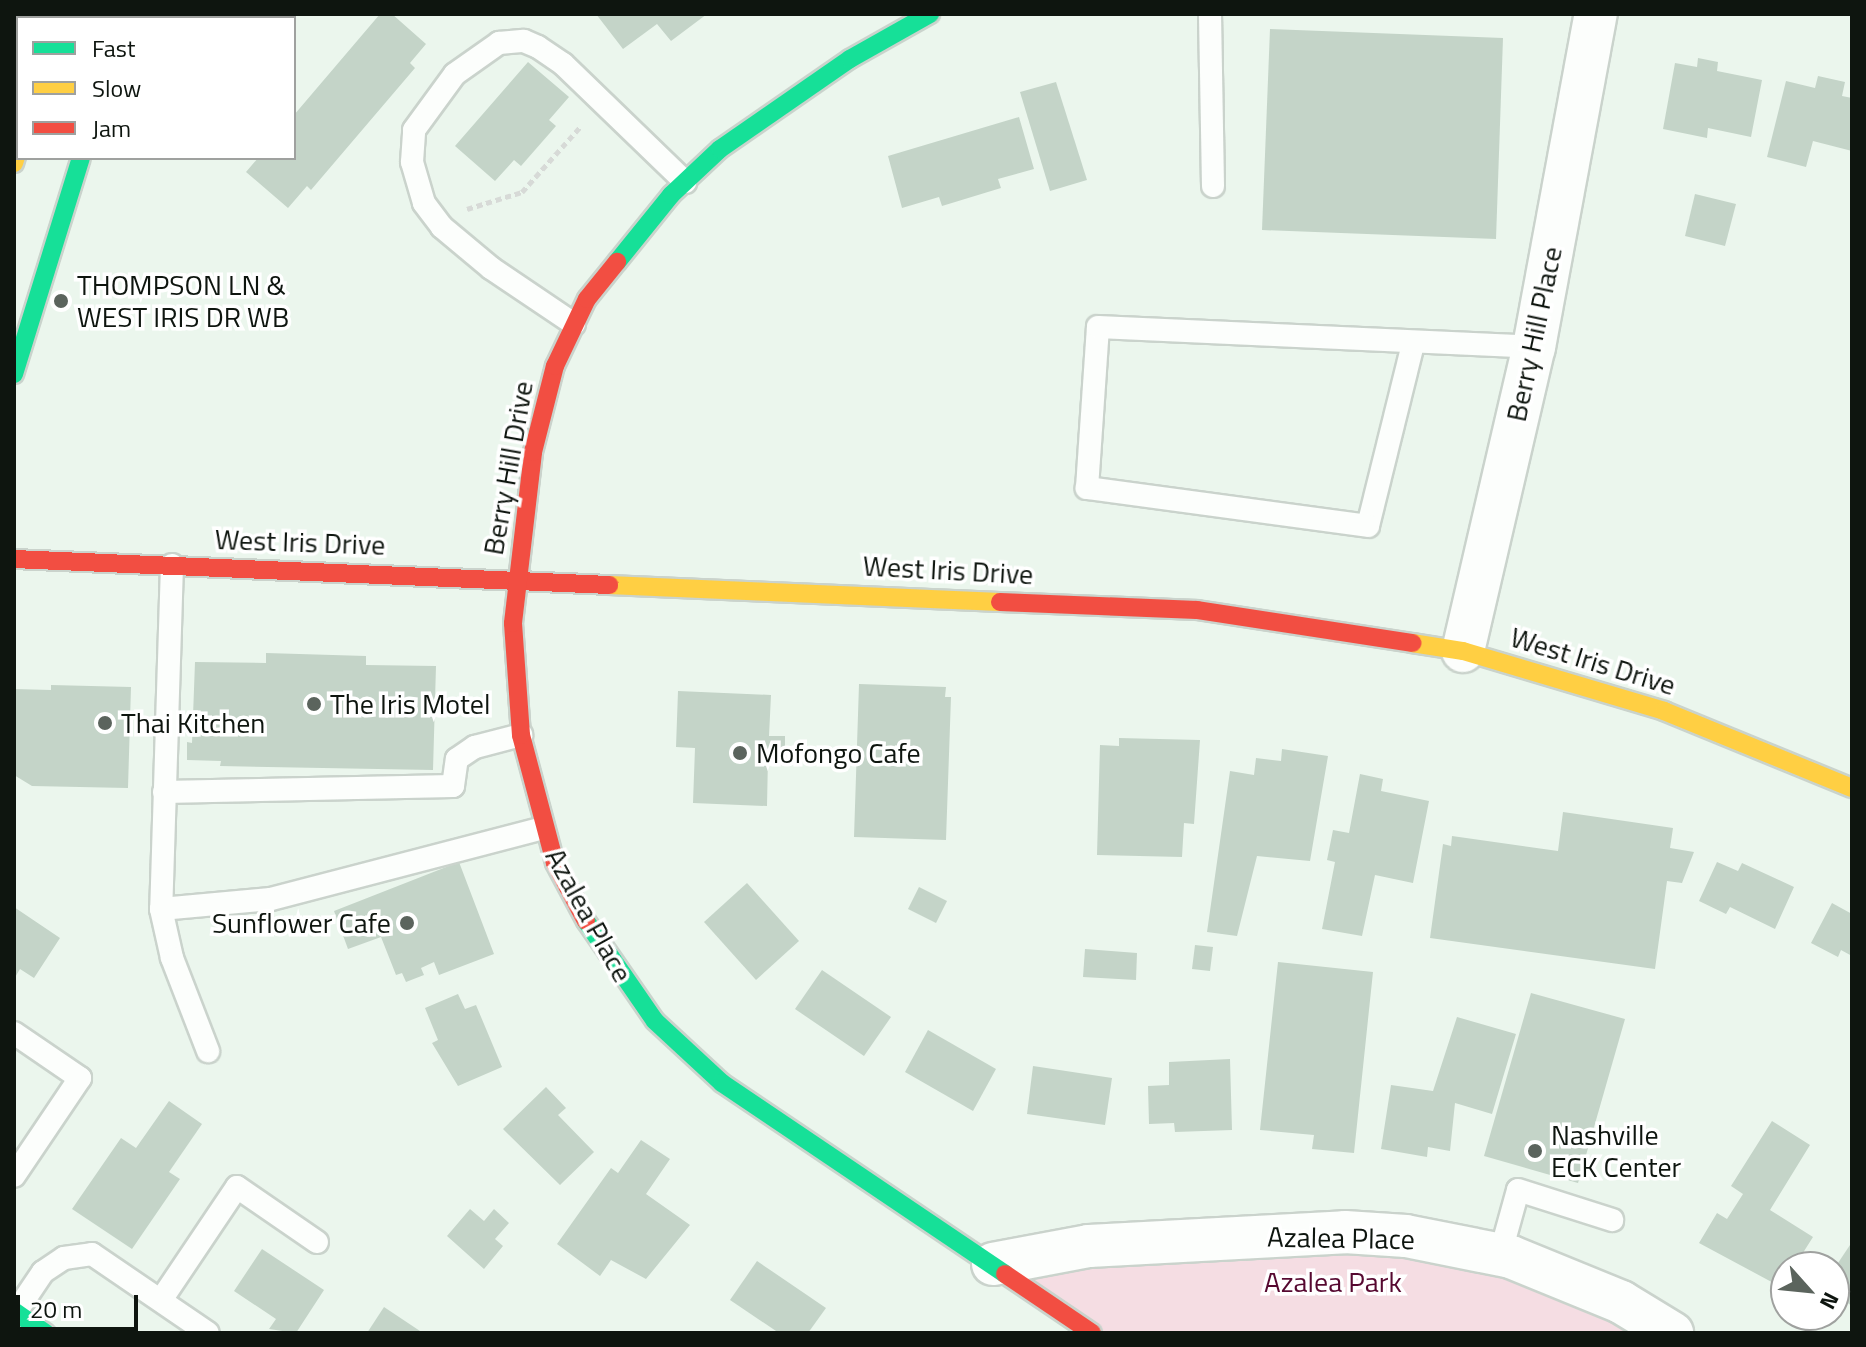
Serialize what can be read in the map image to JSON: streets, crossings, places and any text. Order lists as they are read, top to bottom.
{
  "streets": {
    "street": [
      "Berry Hill Place",
      "Berry Hill Drive",
      "West Iris Drive",
      "Azalea Place"
    ]
  },
  "crossings": [
    ["Berry Hill Place", "West Iris Drive"],
    ["Berry Hill Drive", "West Iris Drive"],
    ["Berry Hill Drive", "Azalea Place"],
    ["West Iris Drive", "Azalea Place"]
  ],
  "parks": ["Azalea Park"],
  "places": [
    "THOMPSON LN & WEST IRIS DR WB",
    "The Iris Motel",
    "Thai Kitchen",
    "Mofongo Cafe",
    "Sunflower Cafe",
    "Nashville ECK Center"
  ],
  "legend": ["Fast", "Slow", "Jam"],
  "scale_bar": "20 m",
  "north": "bottom right"
}
